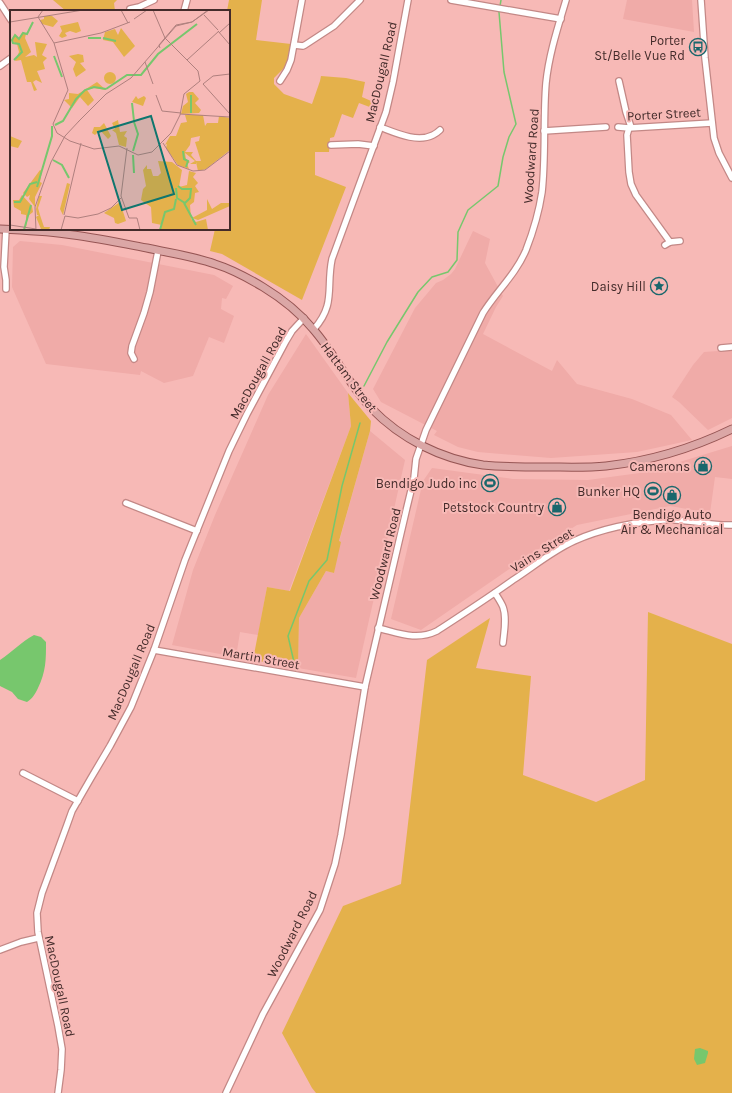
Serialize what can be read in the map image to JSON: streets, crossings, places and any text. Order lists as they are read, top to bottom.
{
  "streets": {
    "main road": ["Hattam Street"],
    "street": [
      "MacDougall Road",
      "Porter Street",
      "Woodward Road",
      "Vains Street",
      "Martin Street"
    ]
  },
  "crossings": [
    ["MacDougall Road", "Hattam Street"],
    ["MacDougall Road", "Martin Street"],
    ["Woodward Road", "Hattam Street"],
    ["Woodward Road", "Vains Street"],
    ["Woodward Road", "Martin Street"]
  ],
  "places": {
    "bus stop": ["Porter St/Belle Vue Rd"],
    "place": ["Daisy Hill"],
    "shop": ["Camerons", "Bendigo Auto Air & Mechanical", "Petstock Country"],
    "sports": ["Bendigo Judo inc", "Bunker HQ"]
  }
}
